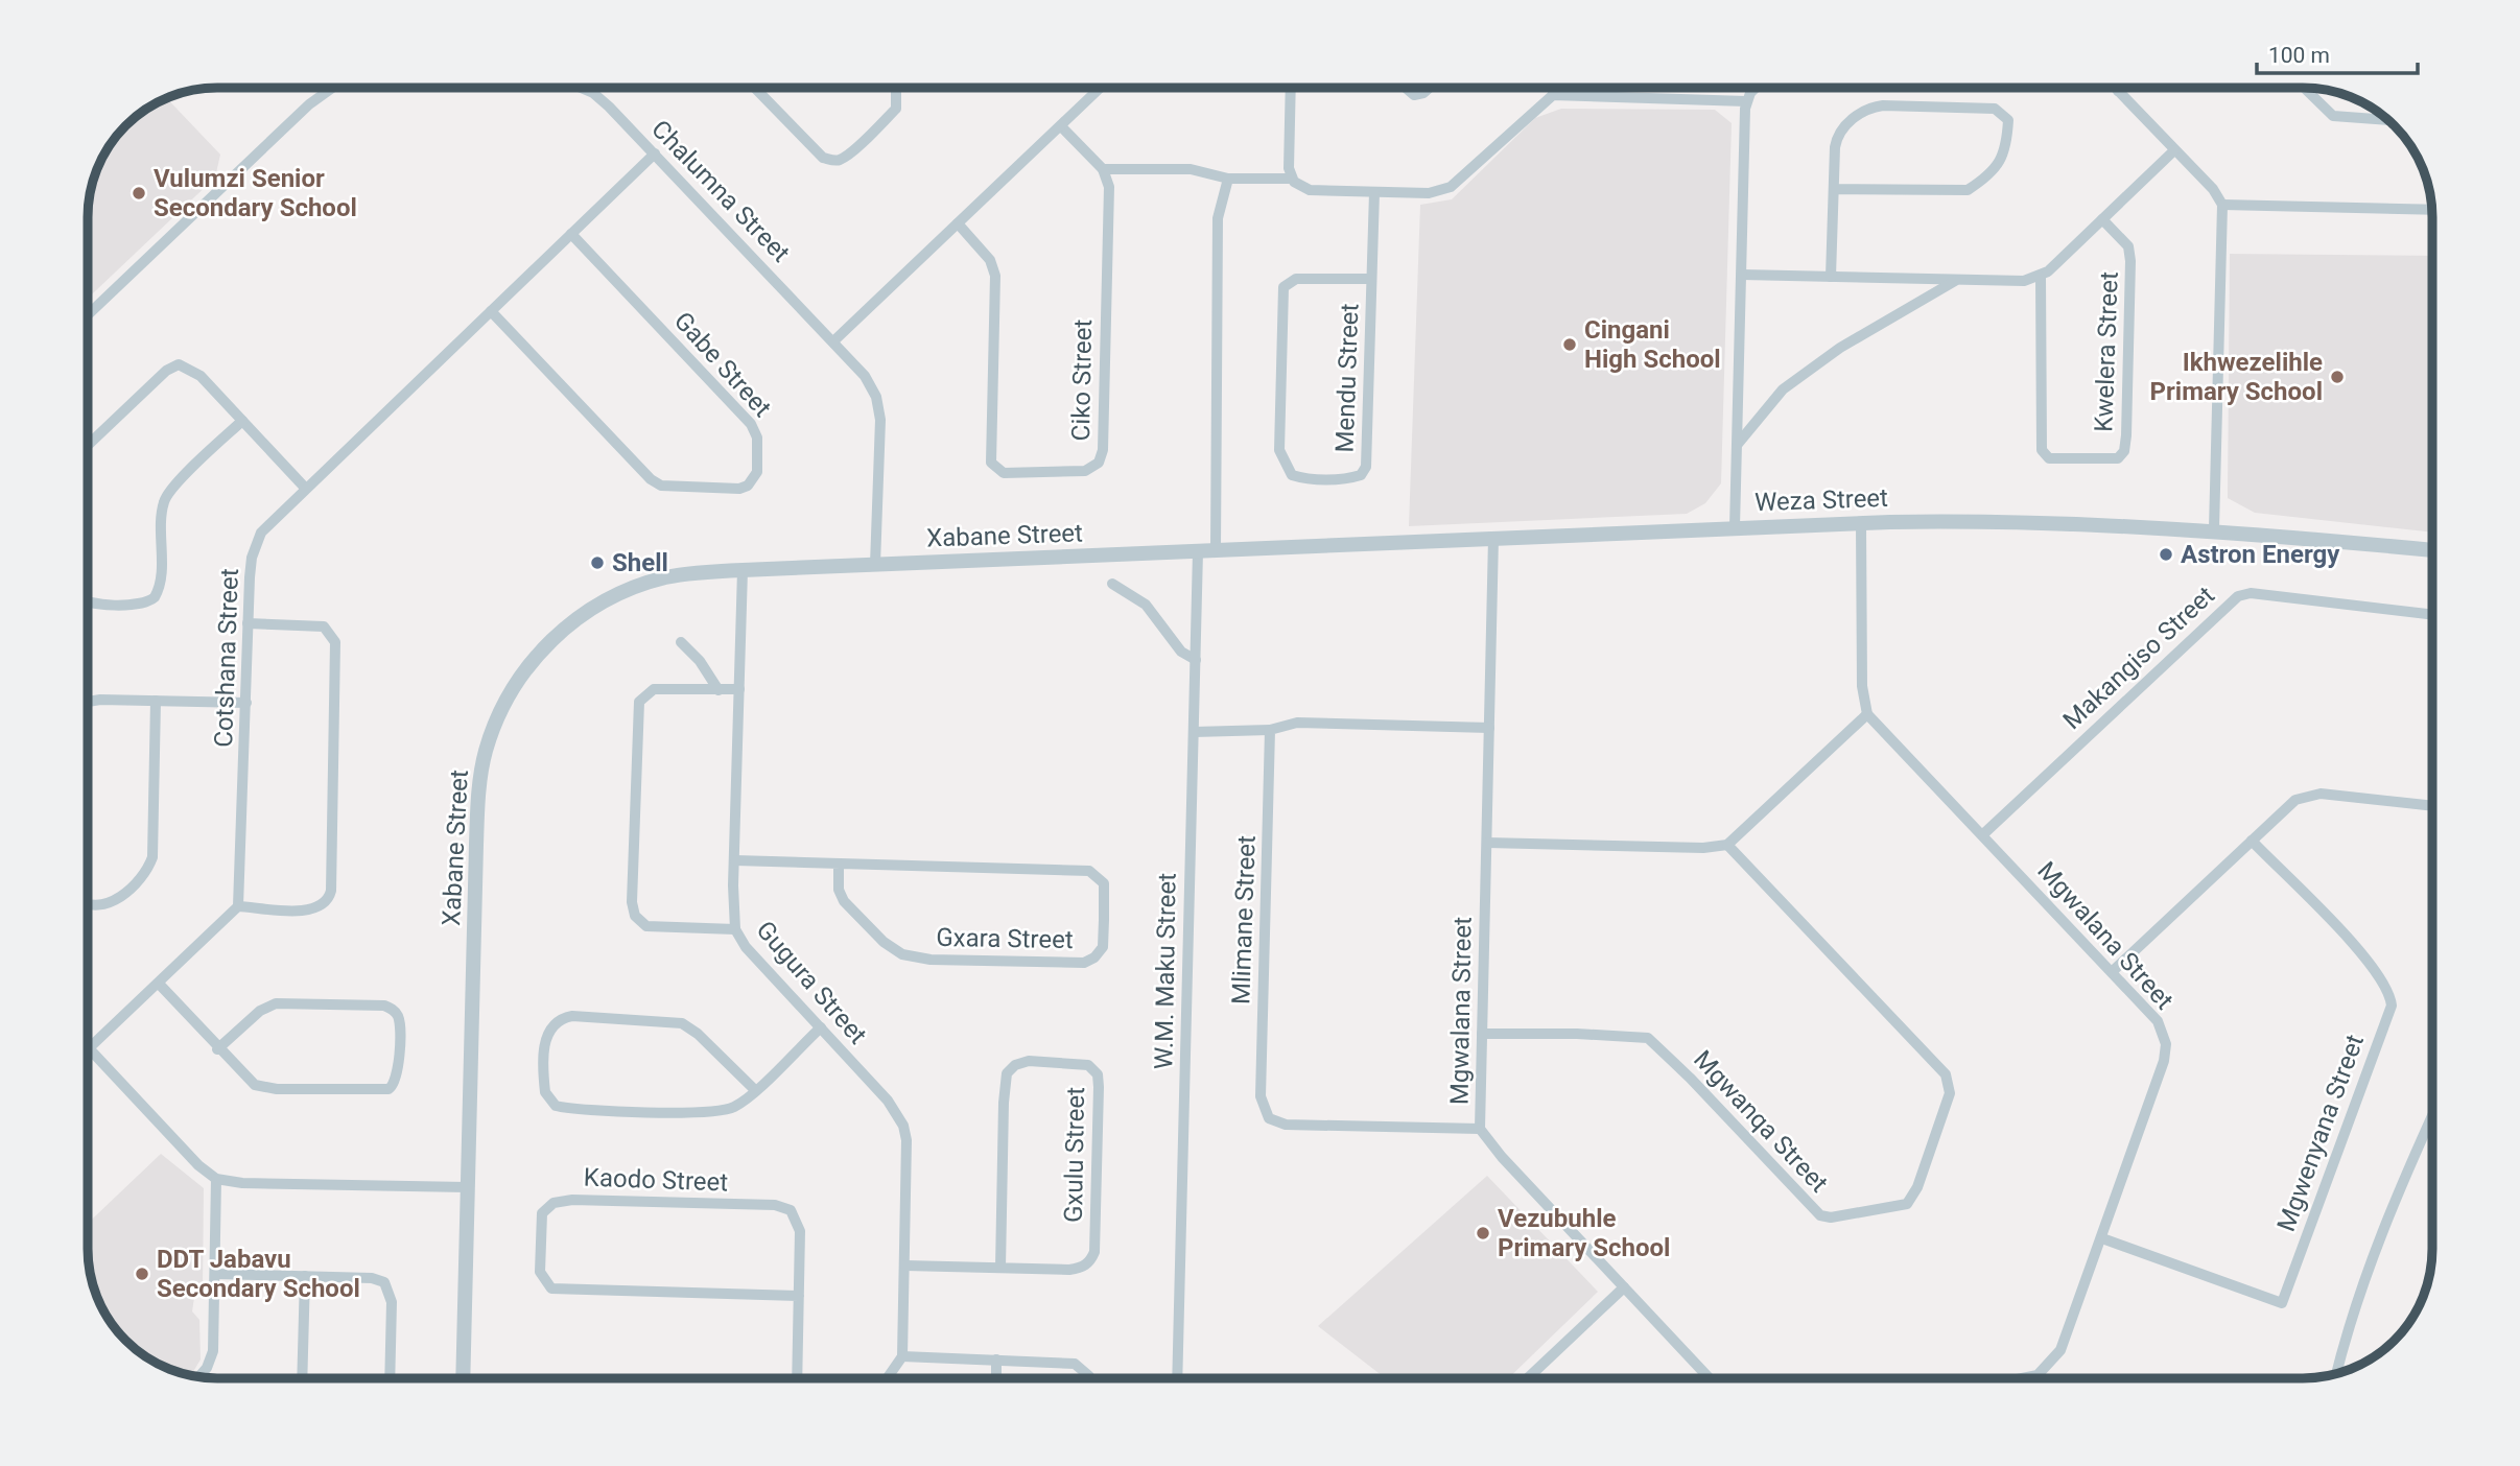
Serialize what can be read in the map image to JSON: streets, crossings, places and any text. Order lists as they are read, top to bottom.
{
  "streets": {
    "street": [
      "Chalumna Street",
      "Kwelera Street",
      "Gabe Street",
      "Mendu Street",
      "Ciko Street",
      "Weza Street",
      "Xabane Street",
      "Cotshana Street",
      "Makangiso Street",
      "Mlimane Street",
      "Mgwalana Street",
      "Gxara Street",
      "W.M. Maku Street",
      "Gugura Street",
      "Mgwanqa Street",
      "Mgwenyana Street",
      "Gxulu Street",
      "Kaodo Street"
    ]
  },
  "crossings": [
    ["Chalumna Street", "Xabane Street"],
    ["Chalumna Street", "Cotshana Street"],
    ["Gabe Street", "Cotshana Street"],
    ["Weza Street", "Xabane Street"],
    ["Weza Street", "Mgwalana Street"],
    ["Weza Street", "W.M. Maku Street"],
    ["Xabane Street", "W.M. Maku Street"],
    ["Xabane Street", "Gugura Street"],
    ["Makangiso Street", "Mgwalana Street"],
    ["Mlimane Street", "Mgwalana Street"],
    ["Mgwalana Street", "Mgwanqa Street"],
    ["Mgwalana Street", "Mgwenyana Street"],
    ["Gxara Street", "Gugura Street"],
    ["Gugura Street", "Gxulu Street"]
  ],
  "places": [
    "Vulumzi Senior Secondary School",
    "Cingani High School",
    "Ikhwezelihle Primary School",
    "Astron Energy",
    "Shell",
    "Vezubuhle Primary School",
    "DDT Jabavu Secondary School"
  ],
  "scale_bar": "100 m"
}
